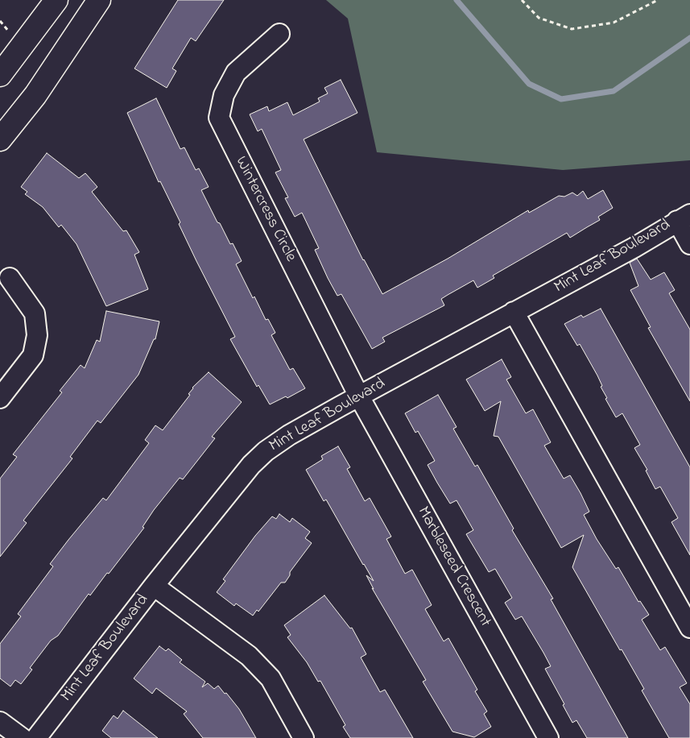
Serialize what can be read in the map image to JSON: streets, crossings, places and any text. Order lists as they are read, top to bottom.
{
  "streets": {
    "street": ["Wintercress Circle", "Mint Leaf Boulevard", "Marbleseed Crescent"]
  },
  "crossings": [
    ["Wintercress Circle", "Mint Leaf Boulevard"],
    ["Wintercress Circle", "Marbleseed Crescent"],
    ["Mint Leaf Boulevard", "Marbleseed Crescent"]
  ]
}
